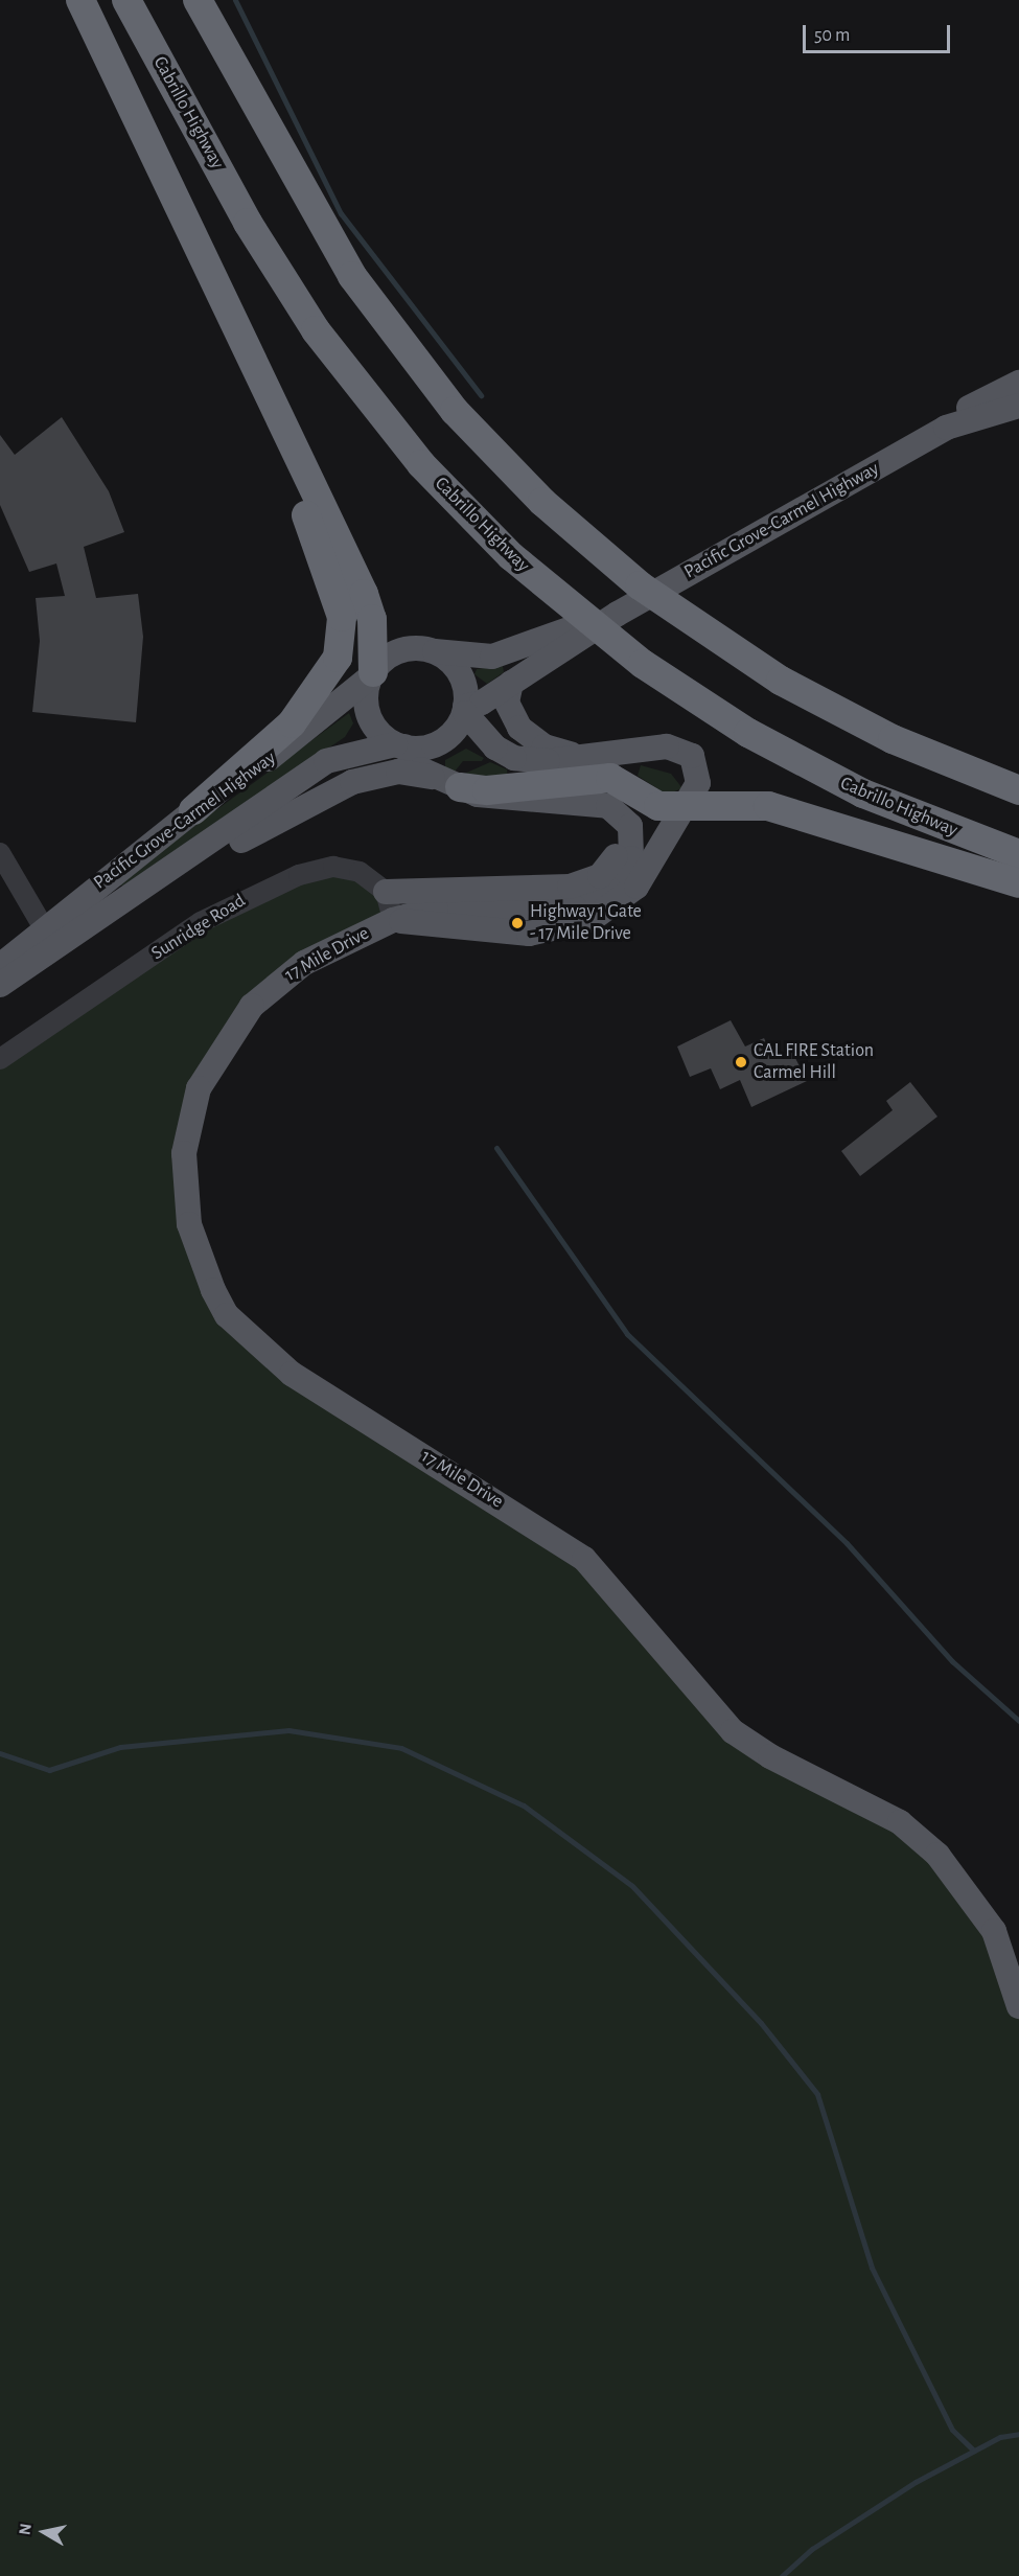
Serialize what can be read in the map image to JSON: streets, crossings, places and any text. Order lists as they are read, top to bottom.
{
  "streets": {
    "highway": ["Cabrillo Highway"],
    "main road": ["Pacific Grove-Carmel Highway", "17 Mile Drive"],
    "street": ["Sunridge Road"]
  },
  "crossings": [
    ["Pacific Grove-Carmel Highway", "17 Mile Drive"]
  ],
  "places": ["Highway 1 Gate - 17 Mile Drive", "CAL FIRE Station Carmel Hill"],
  "scale_bar": "50 m",
  "north": "left"
}
